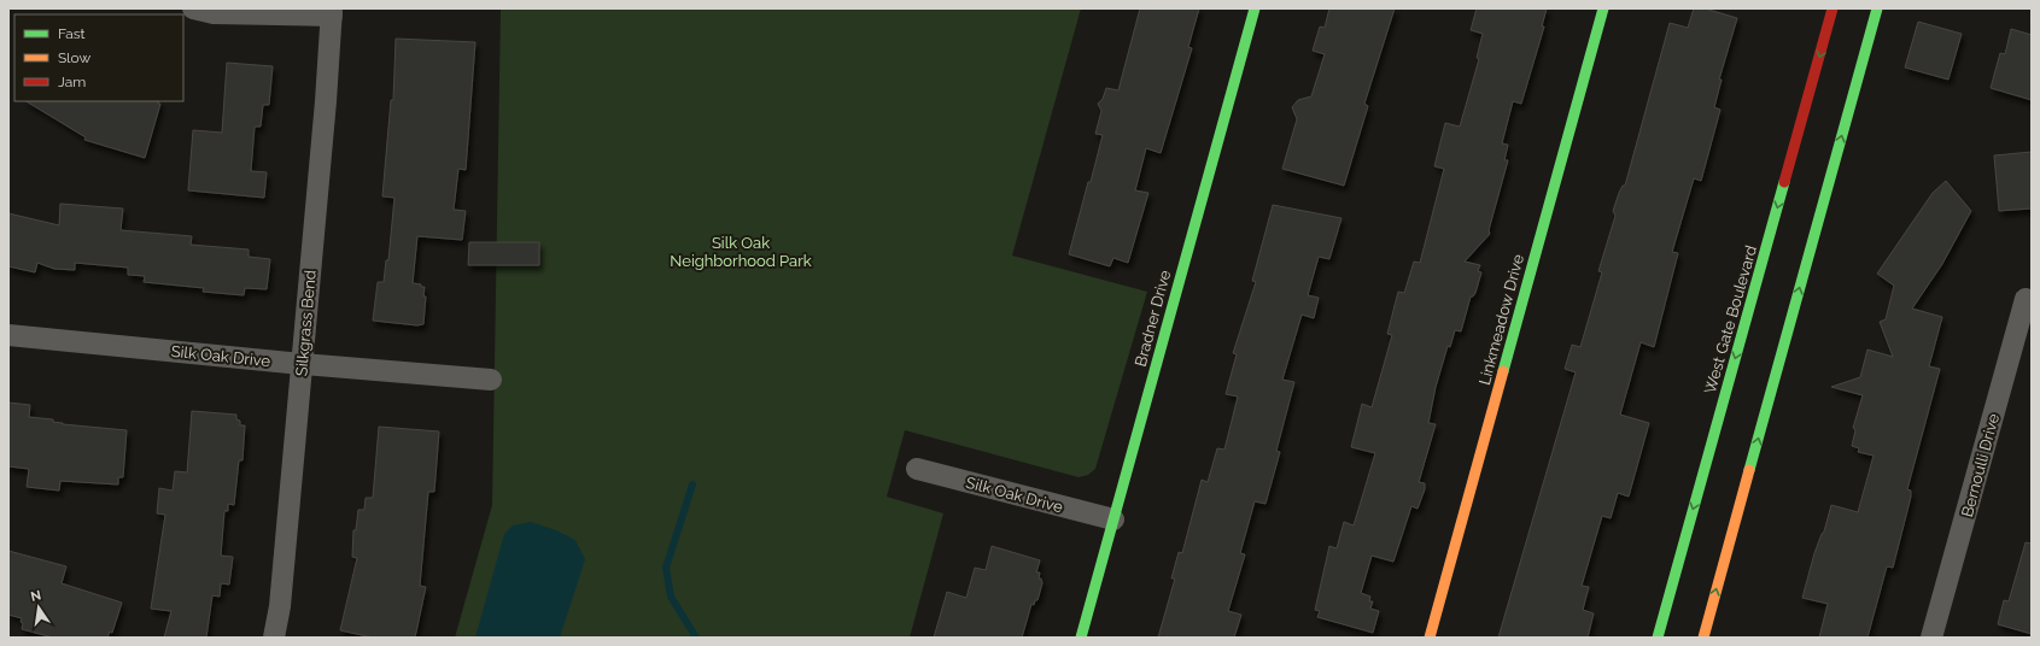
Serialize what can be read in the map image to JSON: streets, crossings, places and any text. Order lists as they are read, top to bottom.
{
  "streets": {
    "street": [
      "Bradner Drive",
      "Linkmeadow Drive",
      "West Gate Boulevard",
      "Silkgrass Bend",
      "Silk Oak Drive",
      "Bernoulli Drive"
    ]
  },
  "crossings": [
    ["Bradner Drive", "Silk Oak Drive"],
    ["Silkgrass Bend", "Silk Oak Drive"]
  ],
  "parks": ["Silk Oak Neighborhood Park"],
  "legend": ["Fast", "Slow", "Jam"],
  "north": "top"
}
